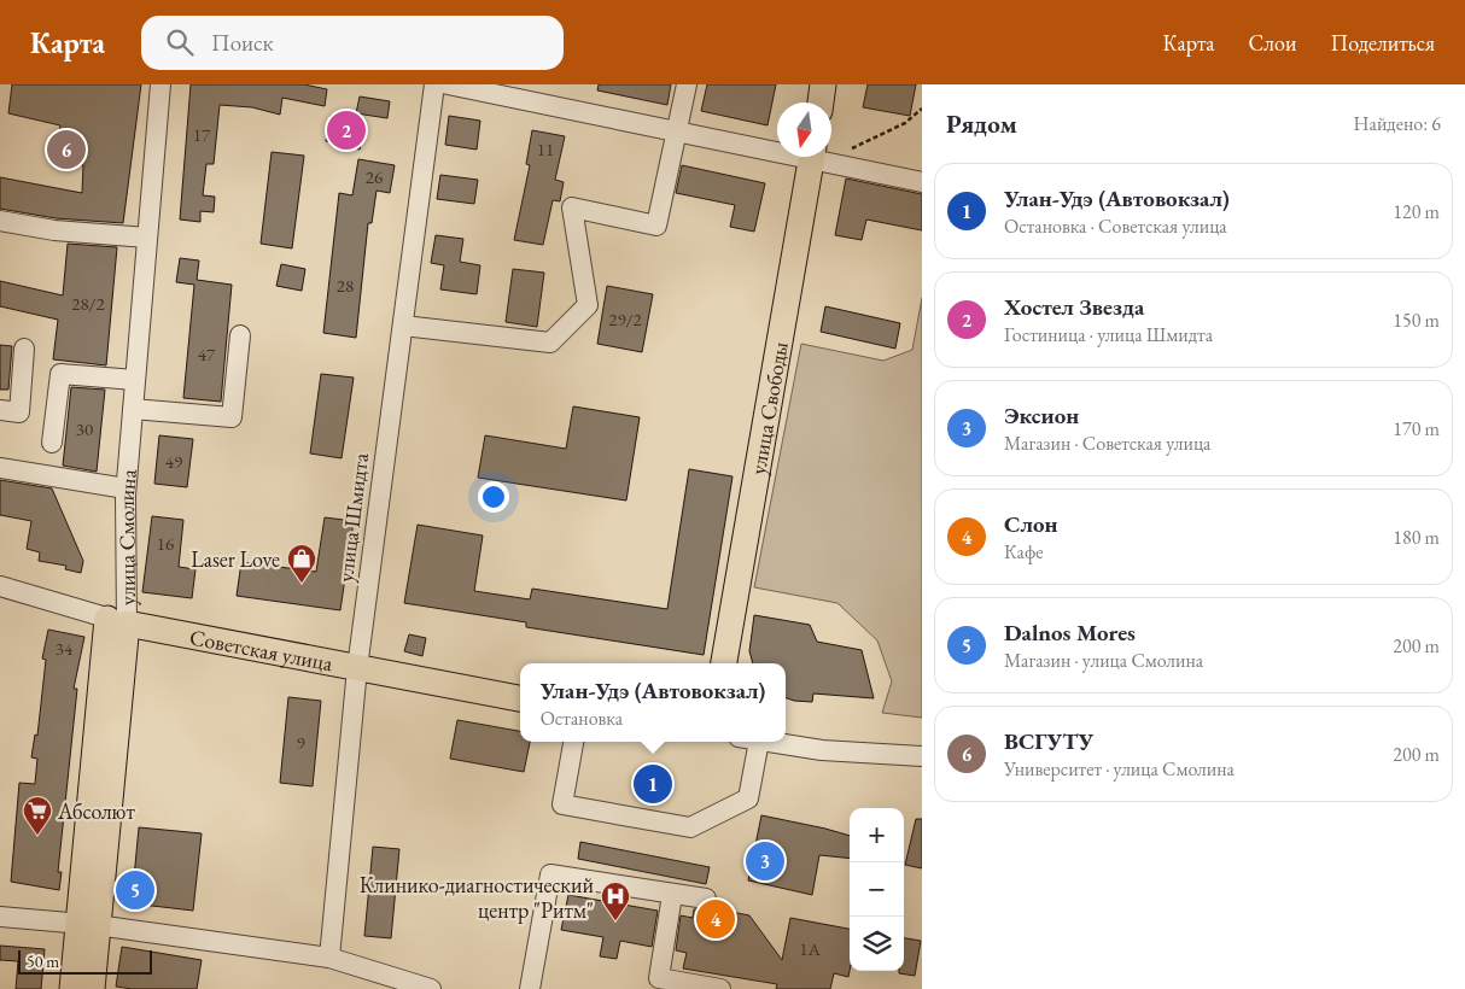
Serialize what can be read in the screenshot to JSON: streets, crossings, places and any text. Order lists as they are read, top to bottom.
{
  "streets": {
    "main road": ["улица Свободы", "улица Смолина", "Советская улица"],
    "street": ["улица Шмидта"]
  },
  "crossings": [
    ["улица Шмидта", "Советская улица"],
    ["улица Смолина", "Советская улица"]
  ],
  "places": {
    "shop": ["Laser Love"],
    "supermarket": ["Абсолют"],
    "hospital": ["Клинико-диагностический центр \"Ритм\""]
  },
  "house_numbers": [
    "17",
    "11",
    "26",
    "28",
    "28/2",
    "29/2",
    "47",
    "30",
    "49",
    "16",
    "34",
    "9",
    "1А"
  ],
  "scale_bar": "50 m",
  "north": "bottom",
  "page": {
    "header": "Карта",
    "search": "Поиск",
    "nav": ["Карта", "Слои", "Поделиться"],
    "heading": ["Рядом", "Найдено: 6"],
    "pins": [
      "2",
      "6",
      "1",
      "3",
      "5",
      "4"
    ],
    "list": [
      {
        "mark": "1",
        "name": "Улан-Удэ (Автовокзал)",
        "note": "Остановка · Советская улица",
        "value": "120 m"
      },
      {
        "mark": "2",
        "name": "Хостел Звезда",
        "note": "Гостиница · улица Шмидта",
        "value": "150 m"
      },
      {
        "mark": "3",
        "name": "Эксион",
        "note": "Магазин · Советская улица",
        "value": "170 m"
      },
      {
        "mark": "4",
        "name": "Слон",
        "note": "Кафе",
        "value": "180 m"
      },
      {
        "mark": "5",
        "name": "Dalnos Mores",
        "note": "Магазин · улица Смолина",
        "value": "200 m"
      },
      {
        "mark": "6",
        "name": "ВСГУТУ",
        "note": "Университет · улица Смолина",
        "value": "200 m"
      }
    ],
    "popup": ["Улан-Удэ (Автовокзал)", "Остановка"],
    "map_buttons": ["+", "−"],
    "scale": "50 m"
  }
}
